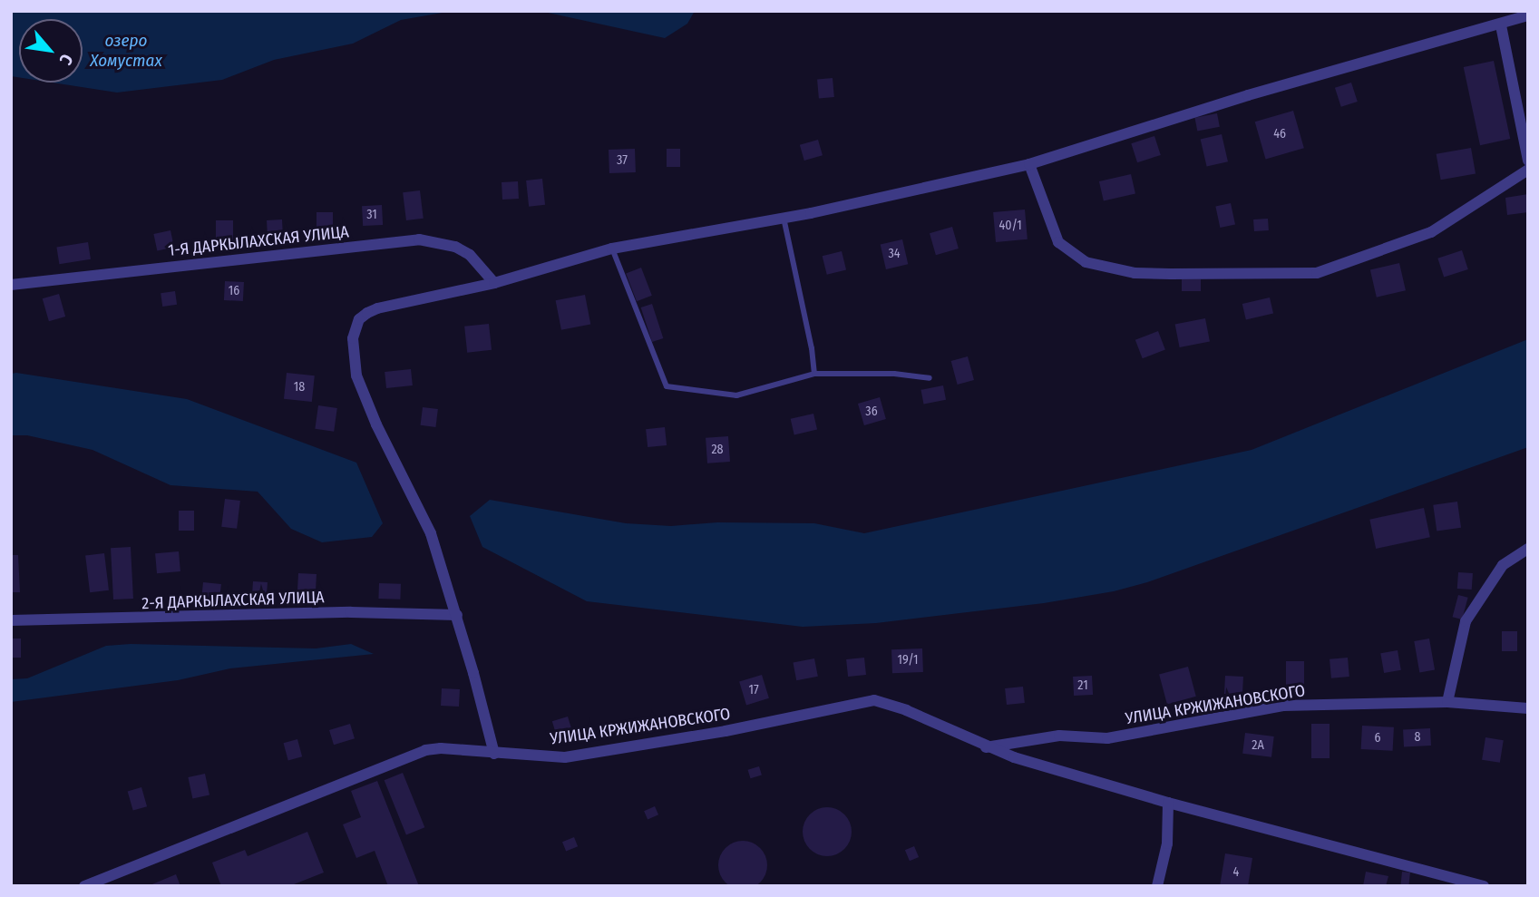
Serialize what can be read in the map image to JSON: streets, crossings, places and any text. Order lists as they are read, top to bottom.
{
  "streets": {
    "street": ["1-Я ДАРКЫЛАХСКАЯ УЛИЦА", "2-Я ДАРКЫЛАХСКАЯ УЛИЦА", "УЛИЦА КРЖИЖАНОВСКОГО"]
  },
  "water": ["озеро Хомустах"],
  "house_numbers": [
    "46",
    "37",
    "31",
    "40/1",
    "34",
    "16",
    "18",
    "36",
    "28",
    "19/1",
    "21",
    "17",
    "8",
    "6",
    "2А",
    "4"
  ],
  "north": "bottom right"
}
